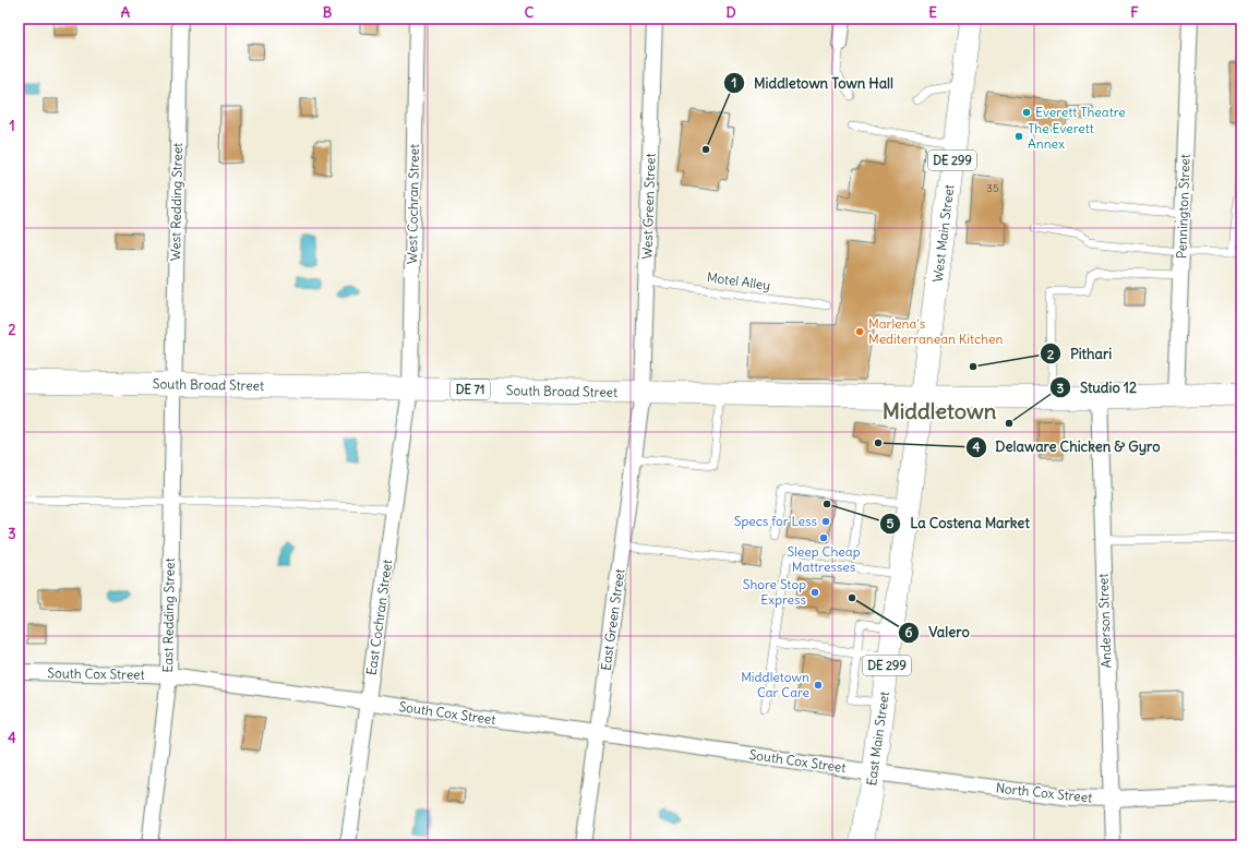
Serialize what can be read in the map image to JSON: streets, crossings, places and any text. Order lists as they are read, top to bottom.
{
  "streets": {
    "main road": [
      "DE 299",
      "West Main Street",
      "South Broad Street",
      "DE 71",
      "East Main Street"
    ],
    "street": [
      "West Redding Street",
      "West Cochran Street",
      "West Green Street",
      "Pennington Street",
      "East Redding Street",
      "East Cochran Street",
      "East Green Street",
      "Anderson Street",
      "South Cox Street",
      "North Cox Street"
    ],
    "lane": ["Motel Alley"]
  },
  "crossings": [
    ["West Redding Street", "South Broad Street"],
    ["West Redding Street", "East Redding Street"],
    ["West Cochran Street", "South Broad Street"],
    ["West Cochran Street", "East Cochran Street"],
    ["West Green Street", "Motel Alley"],
    ["West Green Street", "South Broad Street"],
    ["West Green Street", "East Green Street"],
    ["Pennington Street", "DE 71"],
    ["West Main Street", "South Broad Street"],
    ["West Main Street", "DE 71"],
    ["West Main Street", "East Main Street"],
    ["South Broad Street", "DE 71"],
    ["South Broad Street", "East Redding Street"],
    ["South Broad Street", "East Cochran Street"],
    ["South Broad Street", "East Green Street"],
    ["South Broad Street", "East Main Street"],
    ["DE 71", "Anderson Street"],
    ["DE 71", "East Main Street"],
    ["East Redding Street", "South Cox Street"],
    ["East Cochran Street", "South Cox Street"],
    ["East Green Street", "South Cox Street"],
    ["Anderson Street", "North Cox Street"],
    ["South Cox Street", "East Main Street"],
    ["South Cox Street", "North Cox Street"],
    ["East Main Street", "North Cox Street"]
  ],
  "districts": ["Middletown"],
  "places": [
    "Everett Theatre",
    "The Everett Annex",
    "Middletown Town Hall",
    "Marlena's Mediterranean Kitchen",
    "Pithari",
    "Studio 12",
    "Delaware Chicken & Gyro",
    "La Costena Market",
    "Specs for Less",
    "Sleep Cheap Mattresses",
    "Shore Stop Express",
    "Valero",
    "Middletown Car Care"
  ],
  "house_numbers": ["35"],
  "grid": {
    "columns": [
      "A",
      "B",
      "C",
      "D",
      "E",
      "F"
    ],
    "rows": [
      "1",
      "2",
      "3",
      "4"
    ]
  }
}
